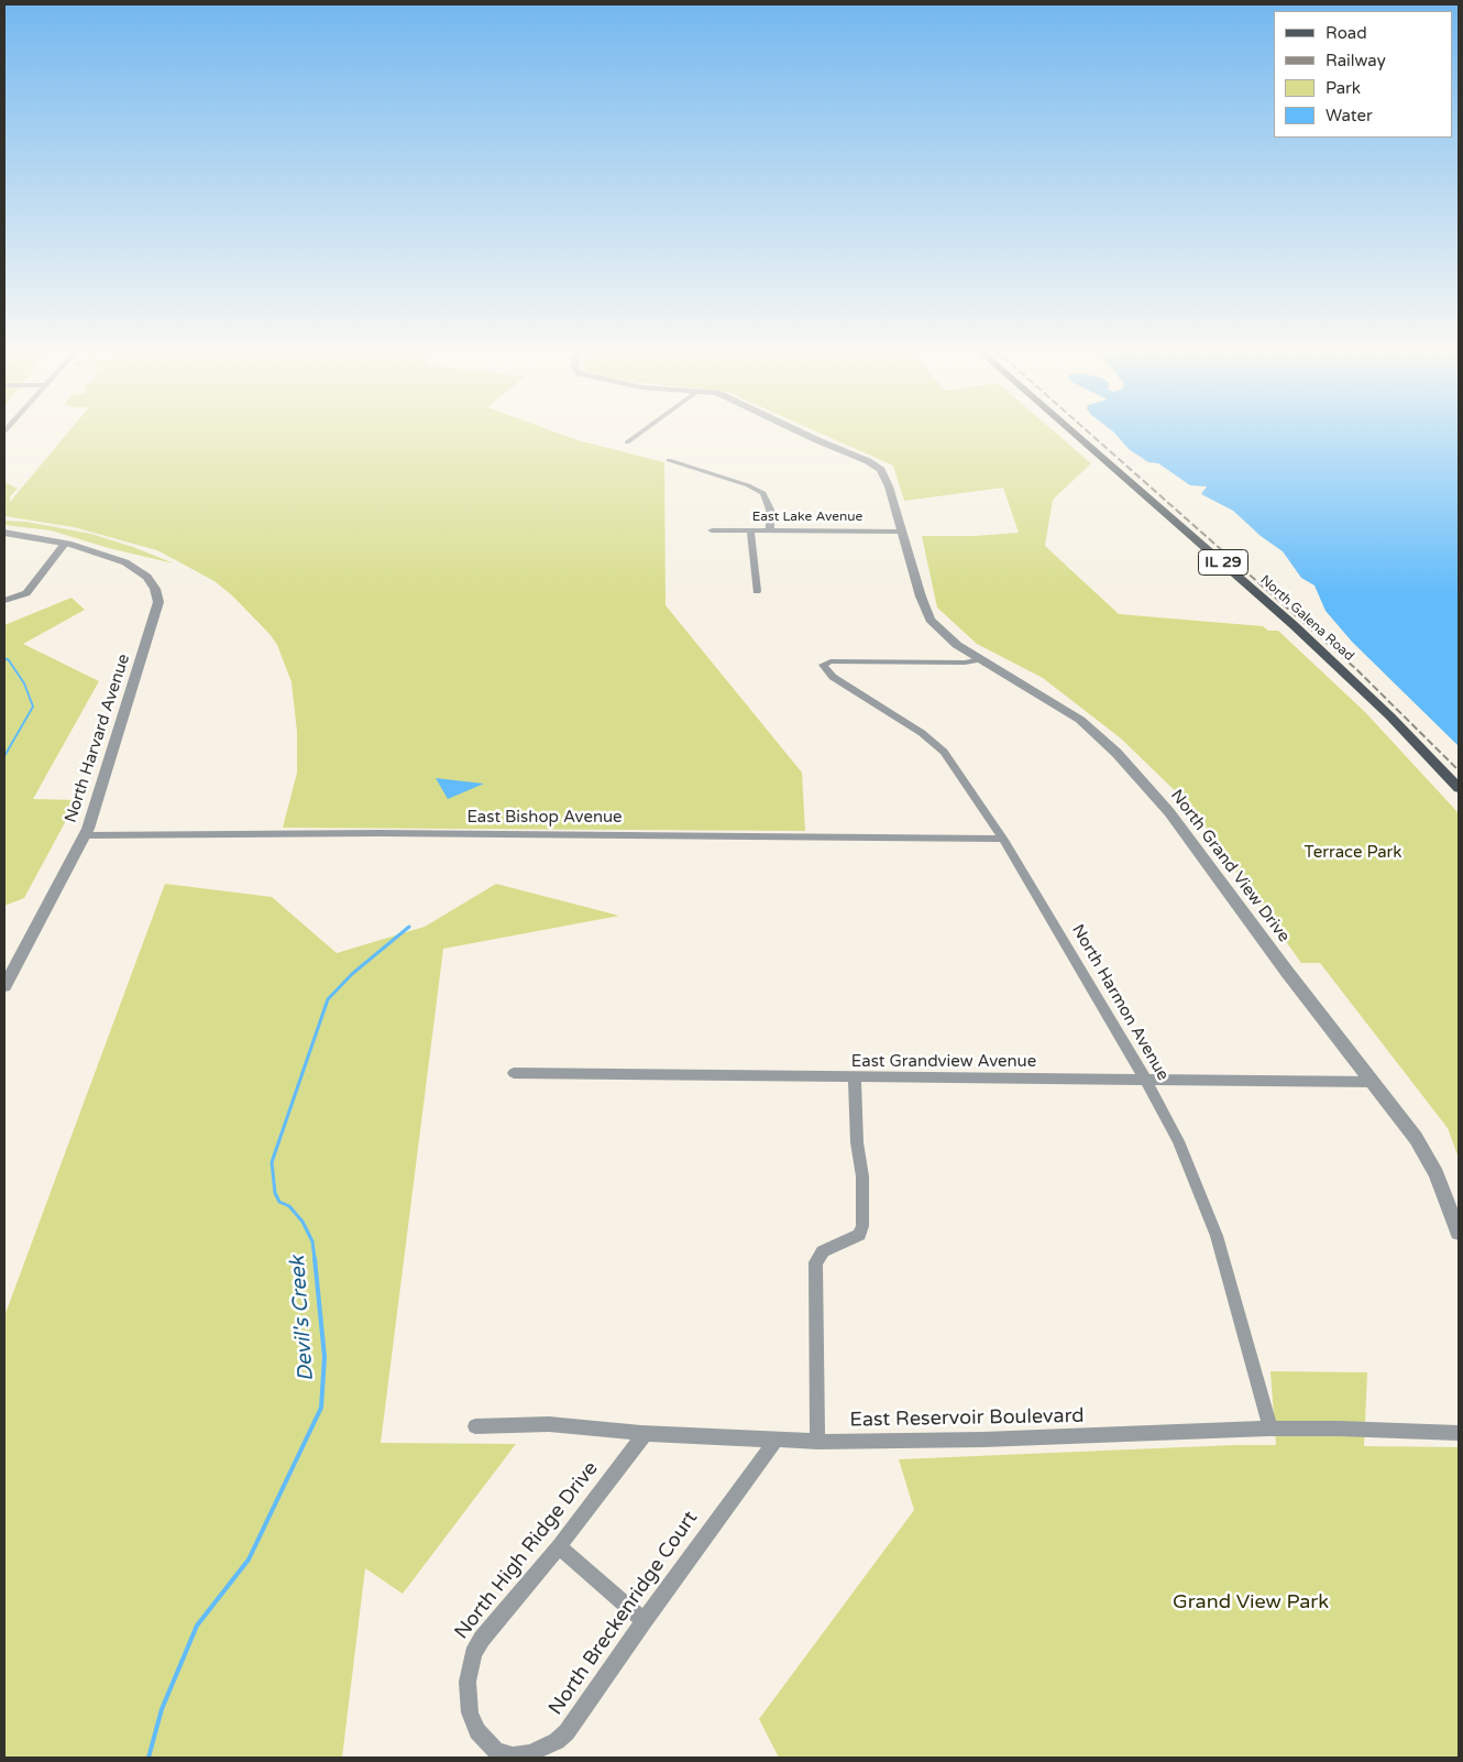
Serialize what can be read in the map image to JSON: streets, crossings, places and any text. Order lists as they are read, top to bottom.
{
  "streets": {
    "main road": ["IL 29", "North Galena Road"],
    "street": [
      "East Lake Avenue",
      "North Harvard Avenue",
      "East Bishop Avenue",
      "North Grand View Drive",
      "North Harmon Avenue",
      "East Grandview Avenue",
      "East Reservoir Boulevard",
      "North High Ridge Drive",
      "North Breckenridge Court"
    ]
  },
  "crossings": [
    ["East Lake Avenue", "North Grand View Drive"],
    ["North Harvard Avenue", "East Bishop Avenue"],
    ["East Bishop Avenue", "North Harmon Avenue"],
    ["North Grand View Drive", "North Harmon Avenue"],
    ["North Grand View Drive", "East Grandview Avenue"],
    ["North Harmon Avenue", "East Grandview Avenue"],
    ["North Harmon Avenue", "East Reservoir Boulevard"],
    ["East Reservoir Boulevard", "North High Ridge Drive"],
    ["East Reservoir Boulevard", "North Breckenridge Court"],
    ["North High Ridge Drive", "North Breckenridge Court"]
  ],
  "water": ["Devil's Creek"],
  "parks": ["Terrace Park", "Grand View Park"],
  "legend": [
    "Road",
    "Railway",
    "Park",
    "Water"
  ]
}
